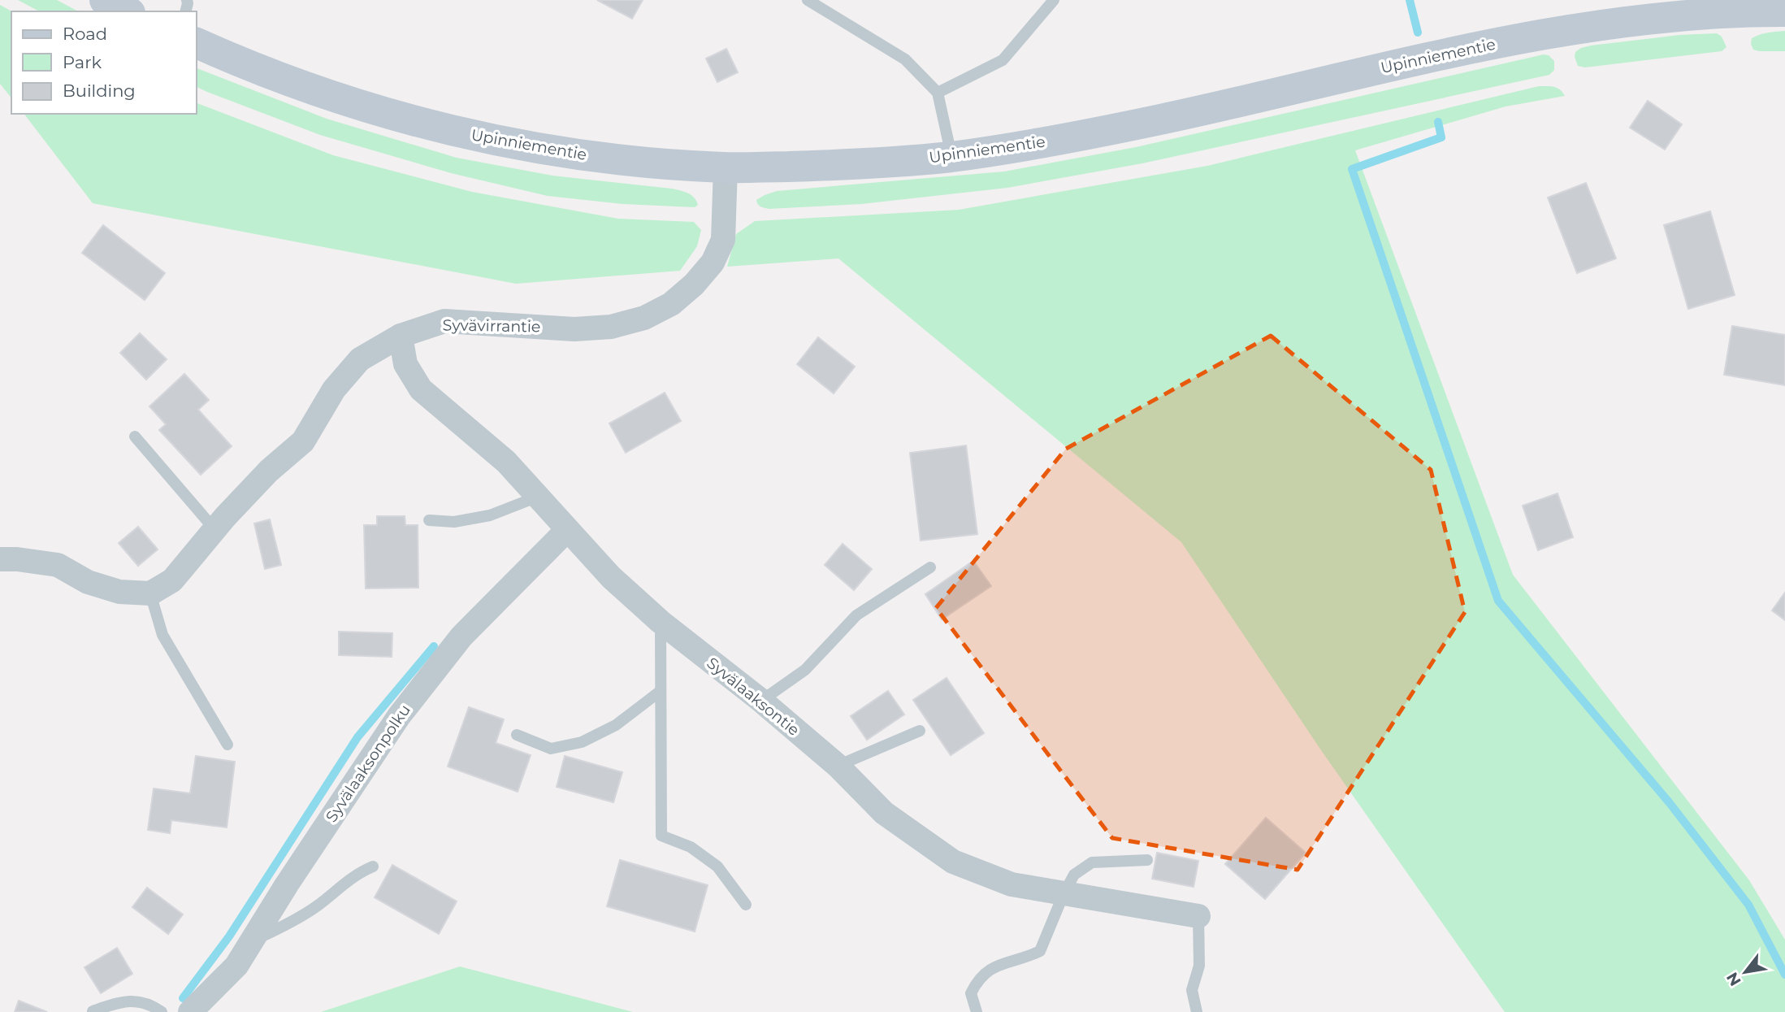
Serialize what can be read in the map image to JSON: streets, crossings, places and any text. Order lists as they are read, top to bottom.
{
  "streets": {
    "main road": ["Upinniementie"],
    "street": ["Syvävirrantie", "Syvälaaksontie", "Syvälaaksonpolku"]
  },
  "crossings": [
    ["Upinniementie", "Syvävirrantie"],
    ["Syvävirrantie", "Syvälaaksontie"],
    ["Syvälaaksontie", "Syvälaaksonpolku"]
  ],
  "legend": ["Road", "Park", "Building"],
  "north": "bottom left"
}
